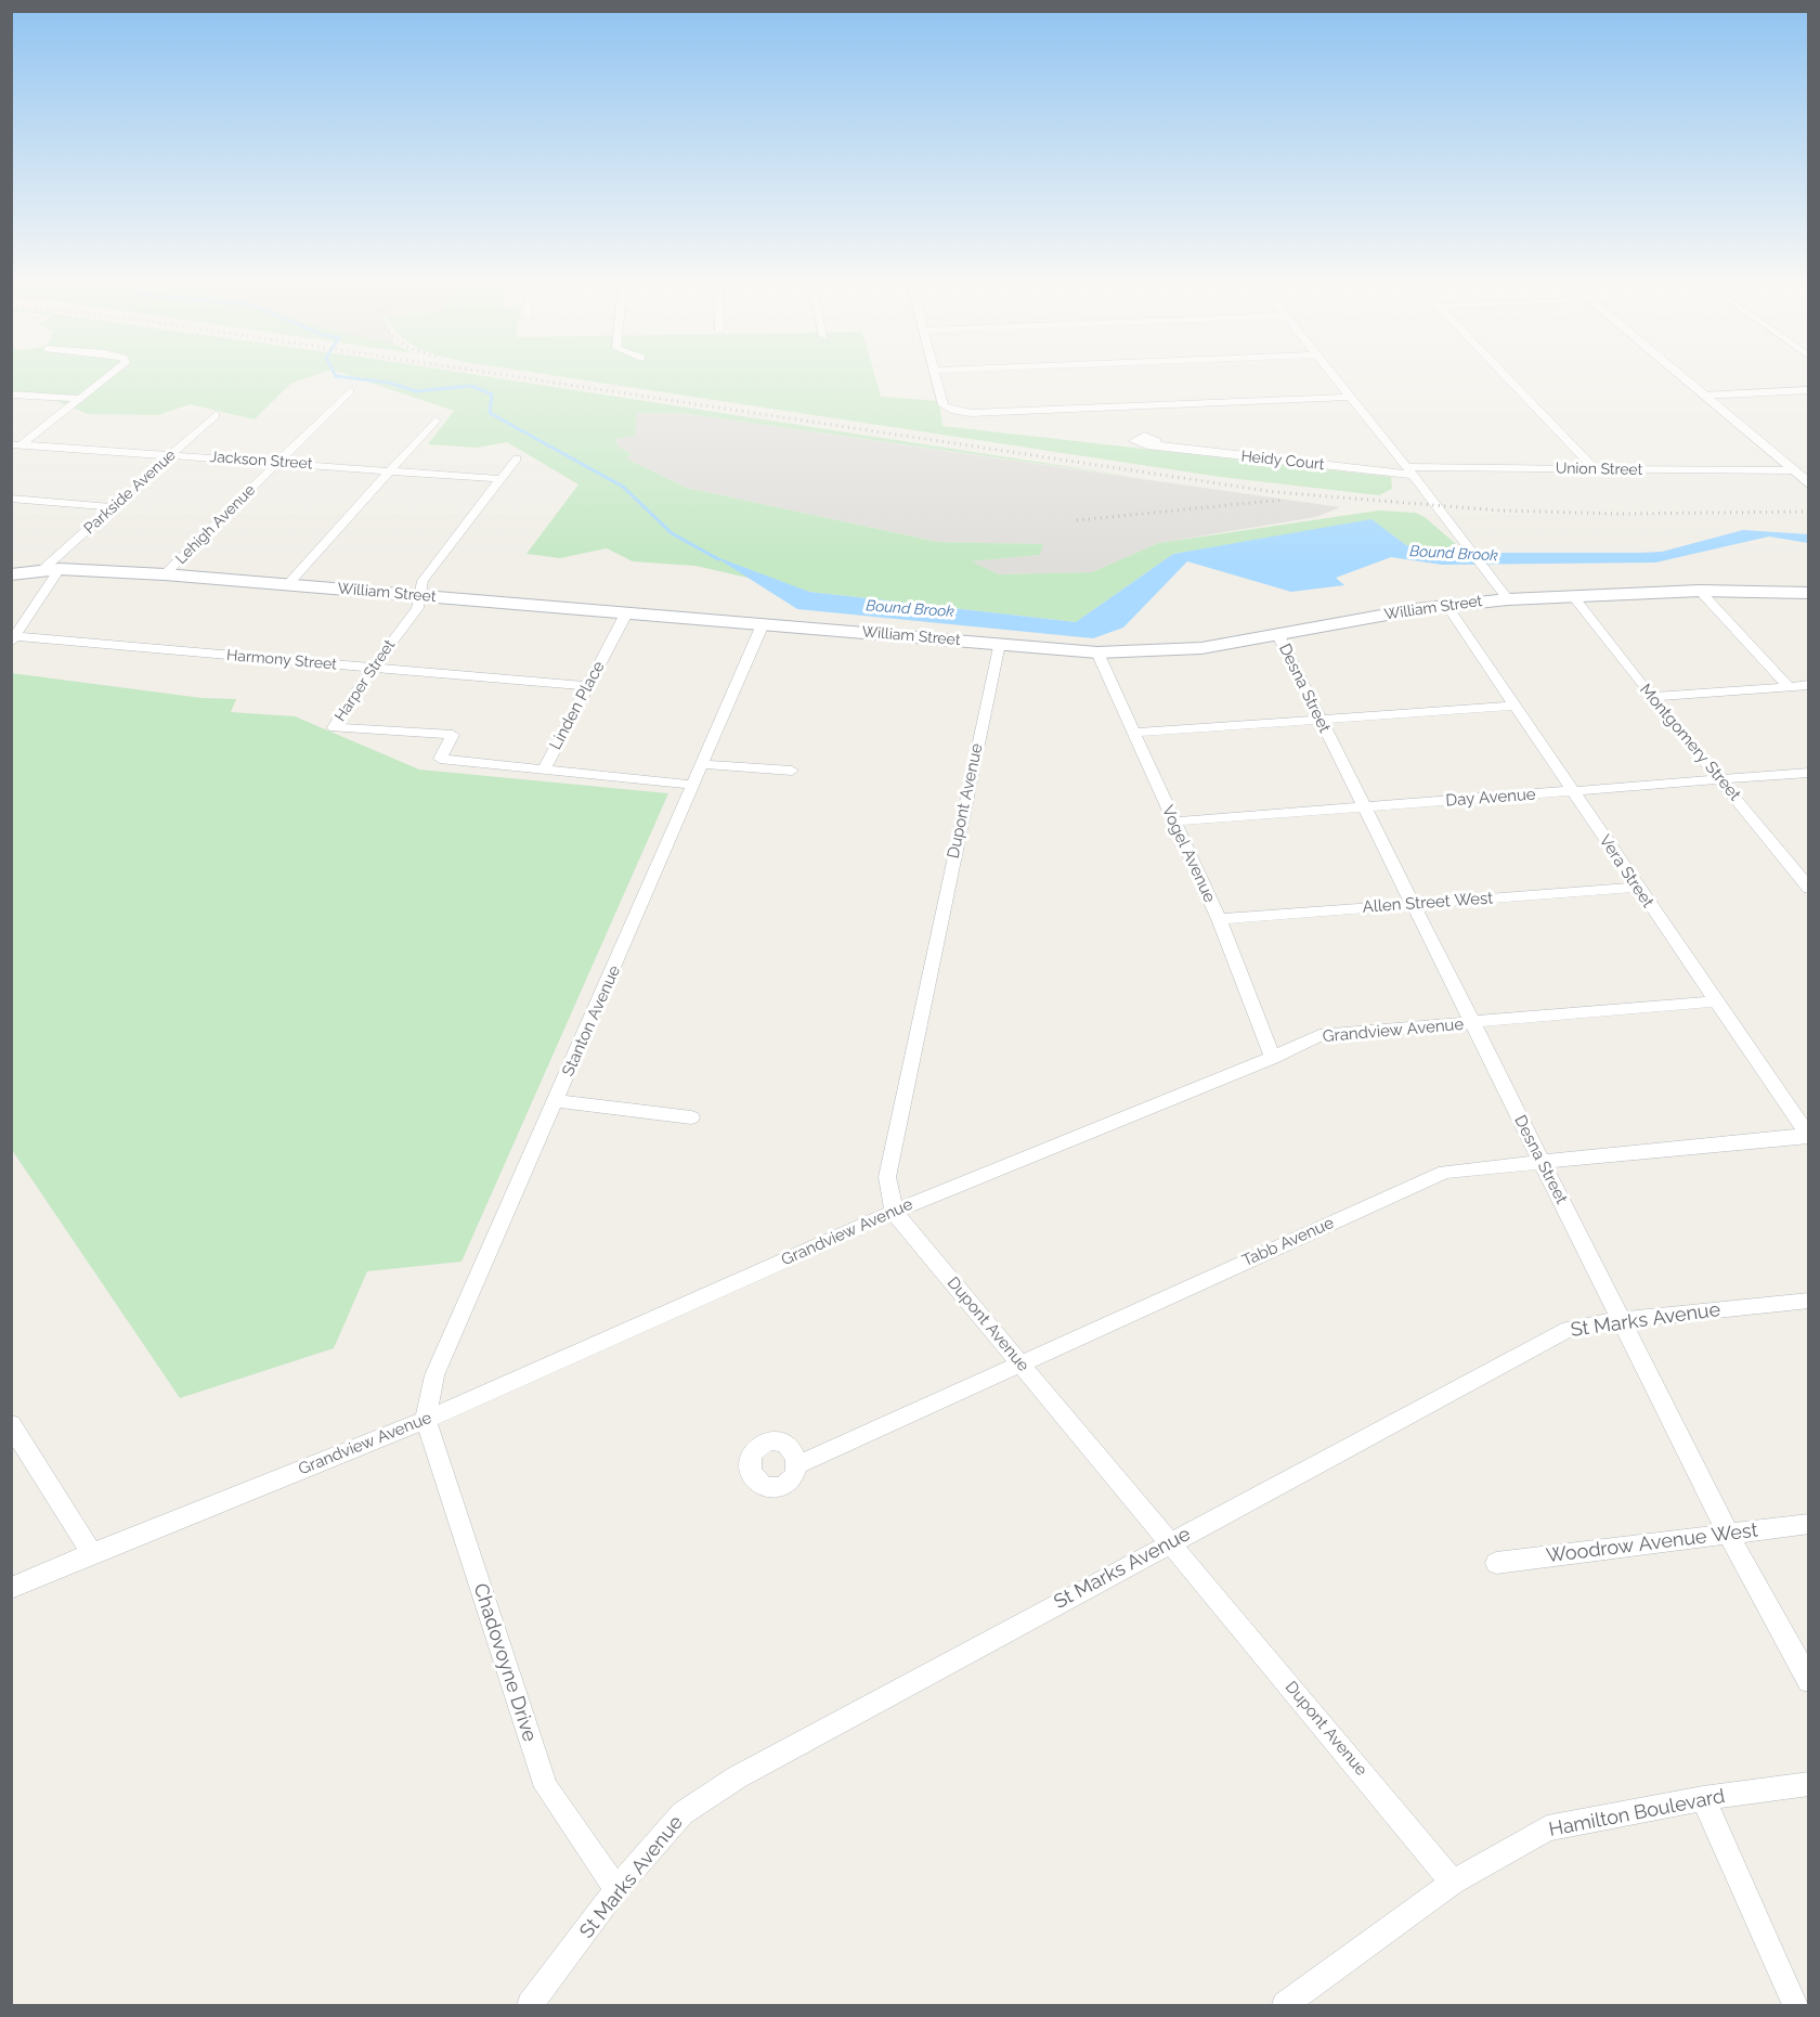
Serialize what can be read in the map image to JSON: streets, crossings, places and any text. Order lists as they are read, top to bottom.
{
  "streets": {
    "main road": ["William Street"],
    "street": [
      "Jackson Street",
      "Heidy Court",
      "Union Street",
      "Parkside Avenue",
      "Lehigh Avenue",
      "Harmony Street",
      "Harper Street",
      "Desna Street",
      "Linden Place",
      "Montgomery Street",
      "Day Avenue",
      "Dupont Avenue",
      "Vogel Avenue",
      "Vera Street",
      "Allen Street West",
      "Stanton Avenue",
      "Grandview Avenue",
      "Tabb Avenue",
      "St Marks Avenue",
      "Woodrow Avenue West",
      "Chadovoyne Drive",
      "Hamilton Boulevard"
    ]
  },
  "crossings": [
    ["Jackson Street", "Parkside Avenue"],
    ["Jackson Street", "Lehigh Avenue"],
    ["Jackson Street", "Harper Street"],
    ["Heidy Court", "Union Street"],
    ["Parkside Avenue", "William Street"],
    ["Parkside Avenue", "Harmony Street"],
    ["Lehigh Avenue", "William Street"],
    ["William Street", "Harper Street"],
    ["William Street", "Desna Street"],
    ["William Street", "Linden Place"],
    ["William Street", "Montgomery Street"],
    ["William Street", "Dupont Avenue"],
    ["William Street", "Vogel Avenue"],
    ["William Street", "Vera Street"],
    ["William Street", "Stanton Avenue"],
    ["Harmony Street", "Harper Street"],
    ["Harmony Street", "Linden Place"],
    ["Harper Street", "Linden Place"],
    ["Desna Street", "Day Avenue"],
    ["Desna Street", "Allen Street West"],
    ["Desna Street", "Grandview Avenue"],
    ["Desna Street", "Tabb Avenue"],
    ["Desna Street", "St Marks Avenue"],
    ["Desna Street", "Woodrow Avenue West"],
    ["Linden Place", "Stanton Avenue"],
    ["Montgomery Street", "Day Avenue"],
    ["Day Avenue", "Vogel Avenue"],
    ["Day Avenue", "Vera Street"],
    ["Dupont Avenue", "Grandview Avenue"],
    ["Dupont Avenue", "Tabb Avenue"],
    ["Dupont Avenue", "St Marks Avenue"],
    ["Dupont Avenue", "Hamilton Boulevard"],
    ["Vogel Avenue", "Allen Street West"],
    ["Vogel Avenue", "Grandview Avenue"],
    ["Vera Street", "Allen Street West"],
    ["Vera Street", "Grandview Avenue"],
    ["Vera Street", "Tabb Avenue"],
    ["Stanton Avenue", "Grandview Avenue"],
    ["Stanton Avenue", "Chadovoyne Drive"],
    ["Grandview Avenue", "Chadovoyne Drive"],
    ["St Marks Avenue", "Chadovoyne Drive"]
  ],
  "water": ["Bound Brook"]
}
